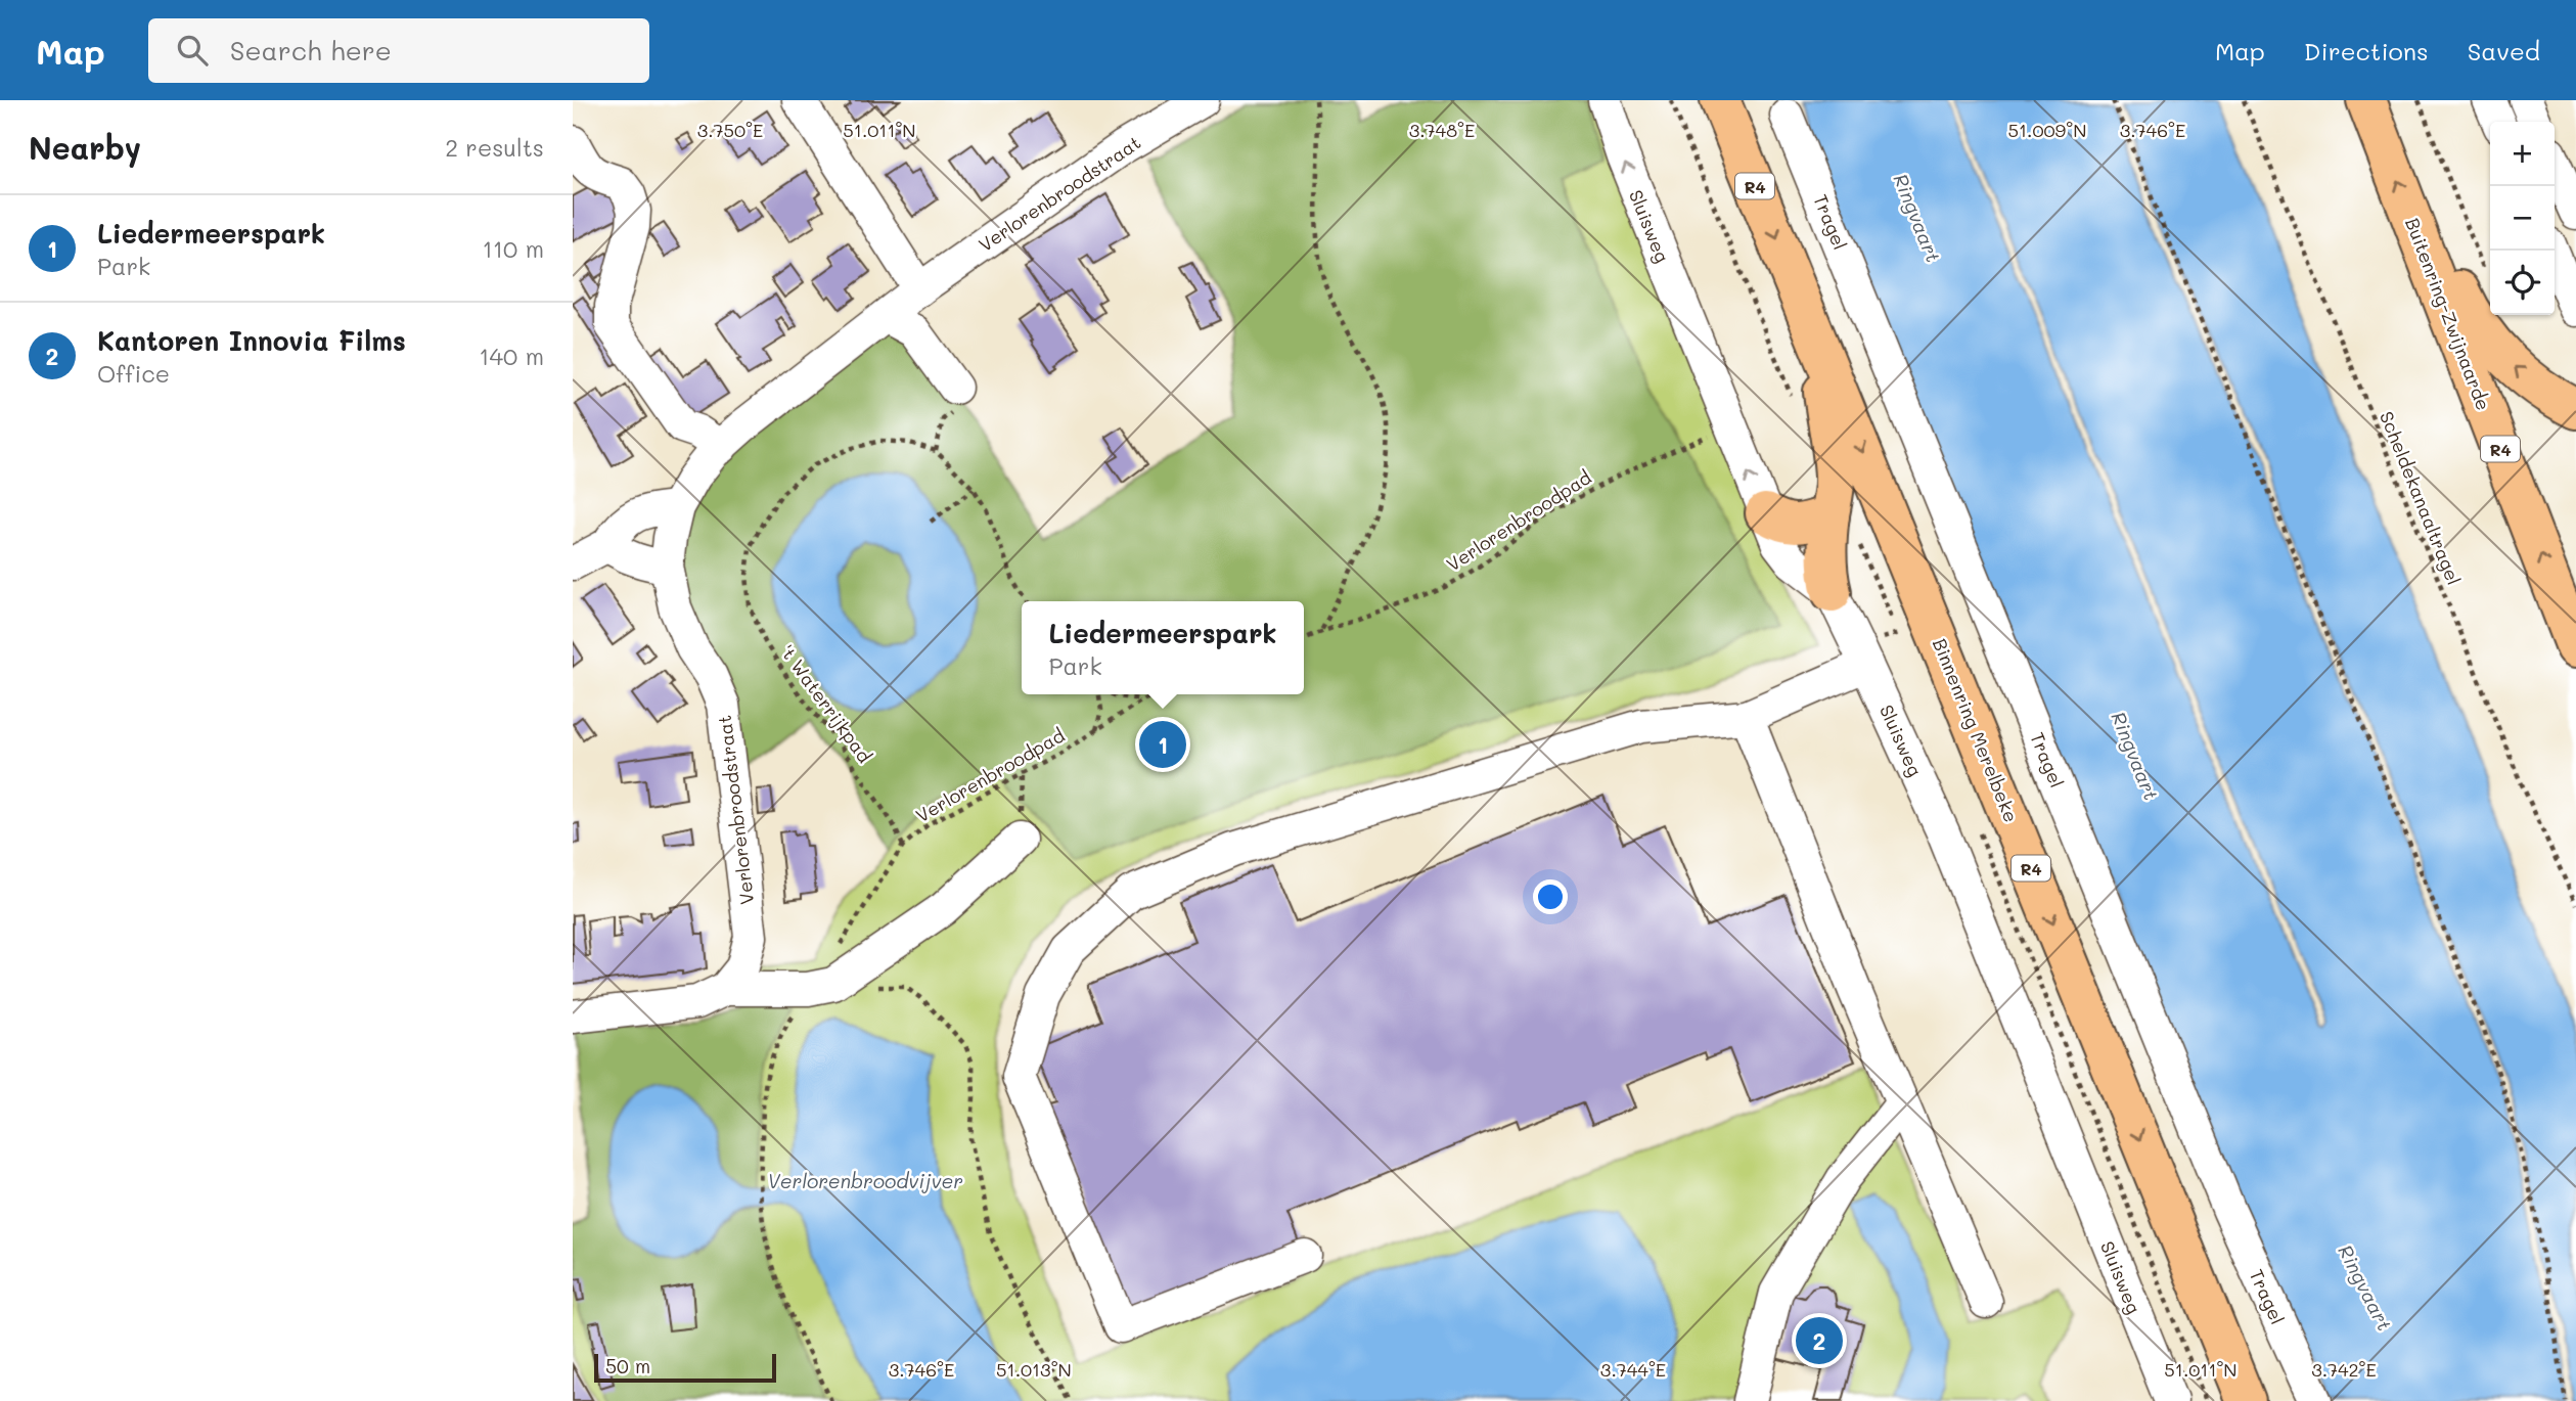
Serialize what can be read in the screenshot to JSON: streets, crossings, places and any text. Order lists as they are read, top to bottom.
{
  "streets": {
    "highway": ["R4", "Buitenring-Zwijnaarde", "Binnenring Merelbeke"],
    "street": ["Verlorenbroodstraat", "Tragel", "Sluisweg"],
    "path": ["Scheldekanaaltragel", "Verlorenbroodpad", "'t Waterrijkpad"]
  },
  "crossings": [
    ["R4", "Sluisweg"],
    ["R4", "Binnenring Merelbeke"],
    ["Sluisweg", "Verlorenbroodpad"],
    ["Verlorenbroodpad", "'t Waterrijkpad"]
  ],
  "one_way": ["Binnenring Merelbeke"],
  "water": ["Ringvaart", "Verlorenbroodvijver"],
  "scale_bar": "50 m",
  "page": {
    "header": "Map",
    "search": "Search here",
    "nav": ["Map", "Directions", "Saved"],
    "heading": ["Nearby", "2 results"],
    "map_buttons": ["+", "−"],
    "list": [
      {
        "mark": "1",
        "name": "Liedermeerspark",
        "note": "Park",
        "value": "110 m"
      },
      {
        "mark": "2",
        "name": "Kantoren Innovia Films",
        "note": "Office",
        "value": "140 m"
      }
    ],
    "popup": ["Liedermeerspark", "Park"],
    "pins": ["1", "2"],
    "scale": "50 m"
  },
  "coordinates": [
    "51.011°N",
    "51.009°N",
    "3.750°E",
    "3.748°E",
    "3.746°E",
    "3.744°E",
    "3.742°E",
    "51.013°N"
  ]
}
